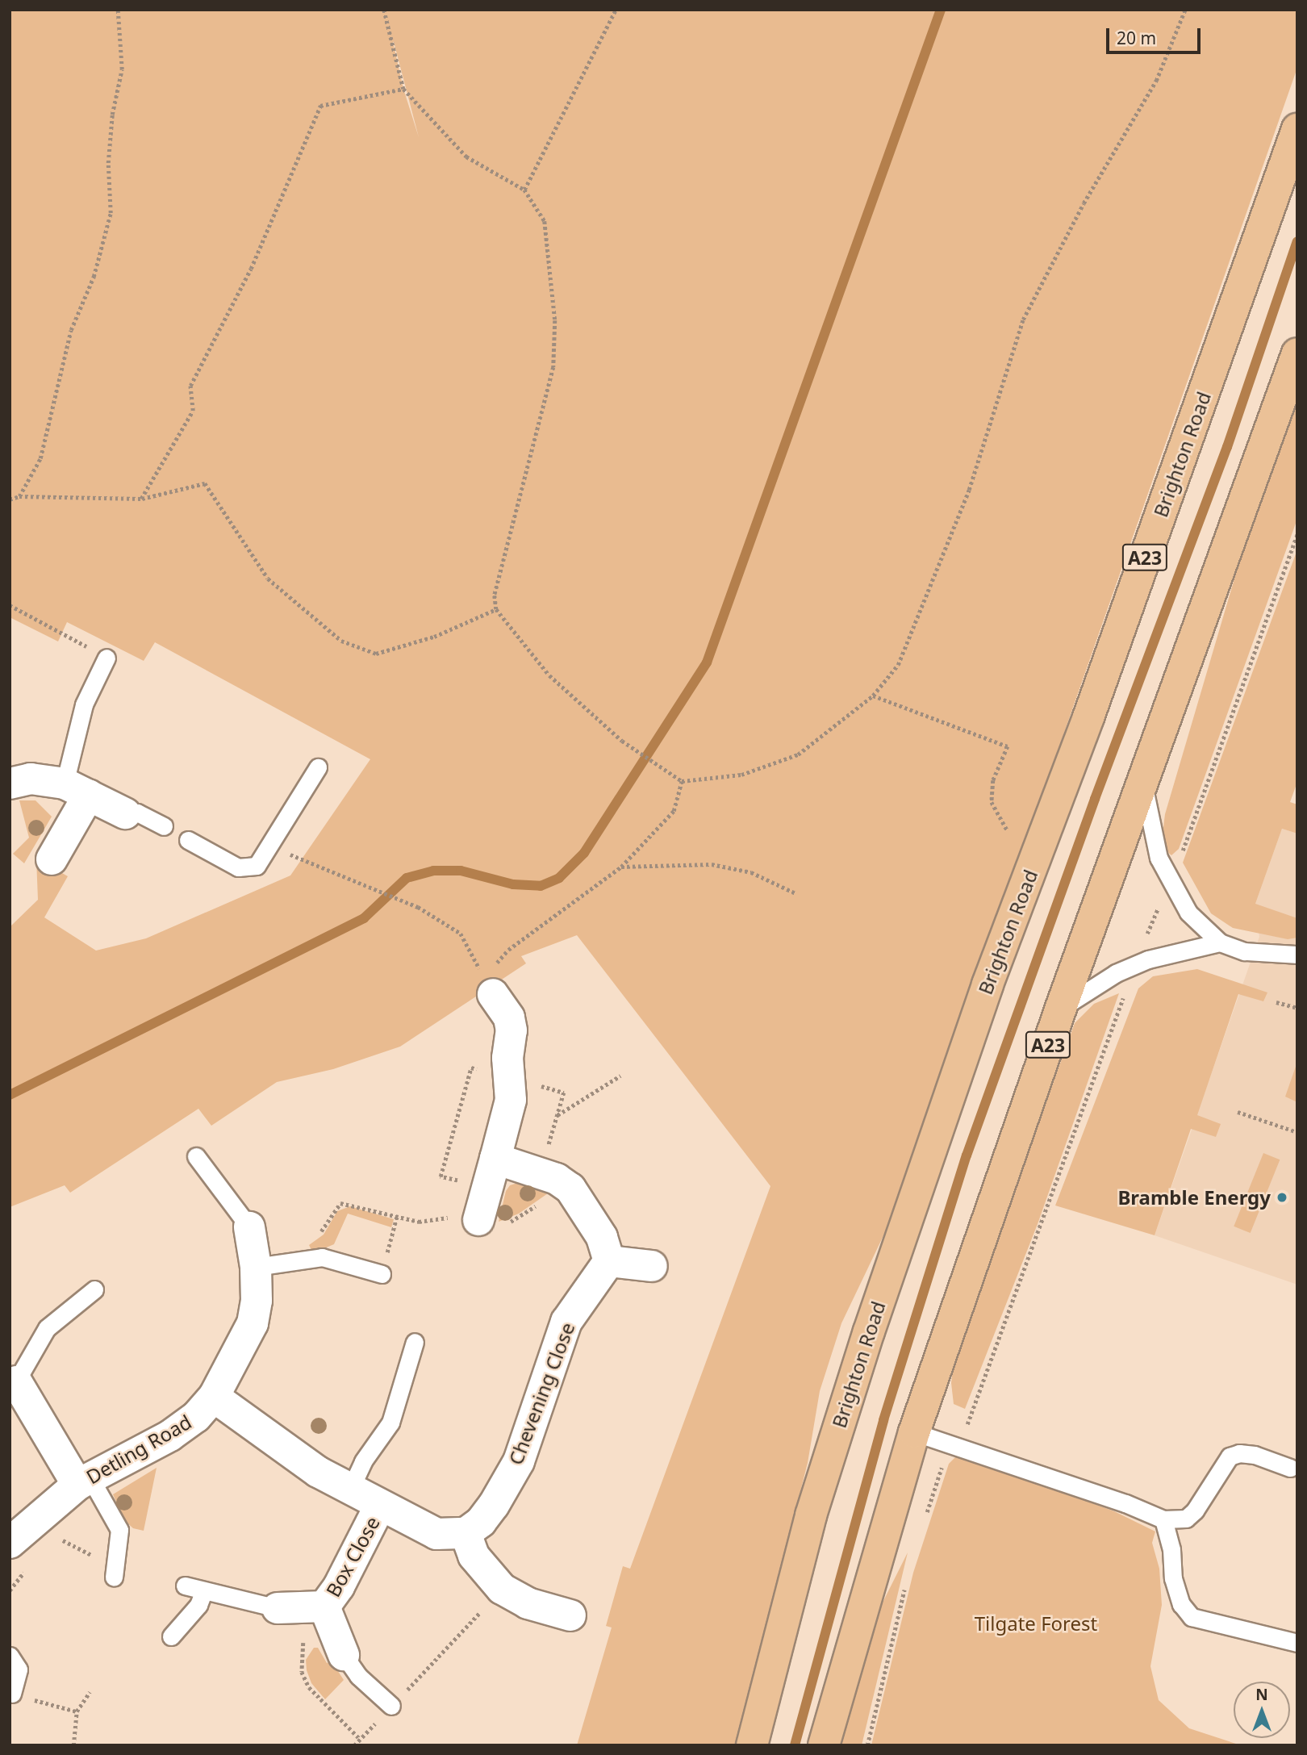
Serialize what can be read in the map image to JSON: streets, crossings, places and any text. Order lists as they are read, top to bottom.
{
  "streets": {
    "main road": ["Brighton Road", "A23"],
    "street": ["Chevening Close", "Detling Road", "Box Close"]
  },
  "parks": ["Tilgate Forest"],
  "places": ["Bramble Energy"],
  "scale_bar": "20 m",
  "north": "top"
}
